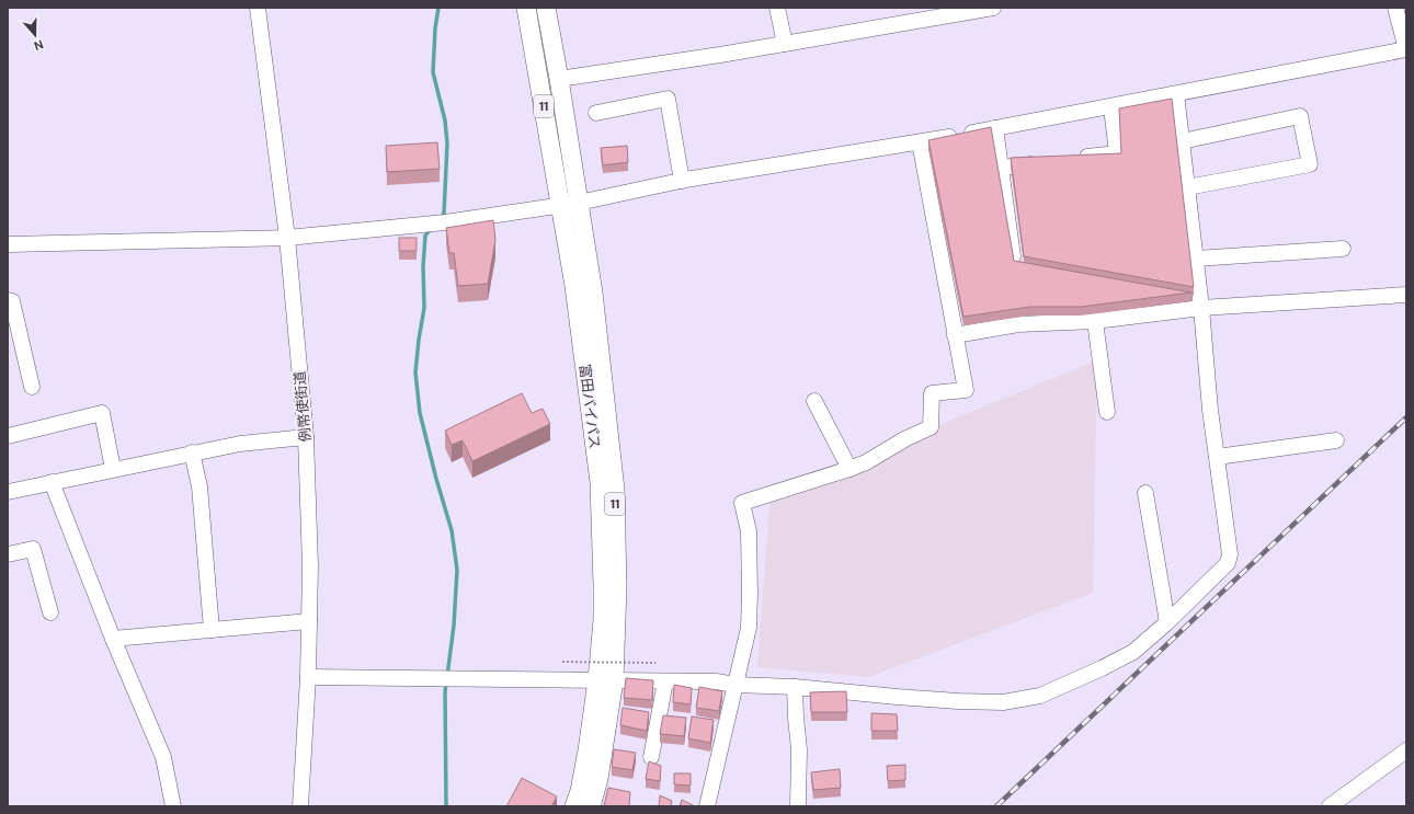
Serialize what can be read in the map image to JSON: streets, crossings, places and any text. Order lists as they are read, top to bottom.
{
  "streets": {
    "main road": ["11", "富田バイパス"],
    "street": ["例幣使街道"]
  },
  "north": "bottom"
}
